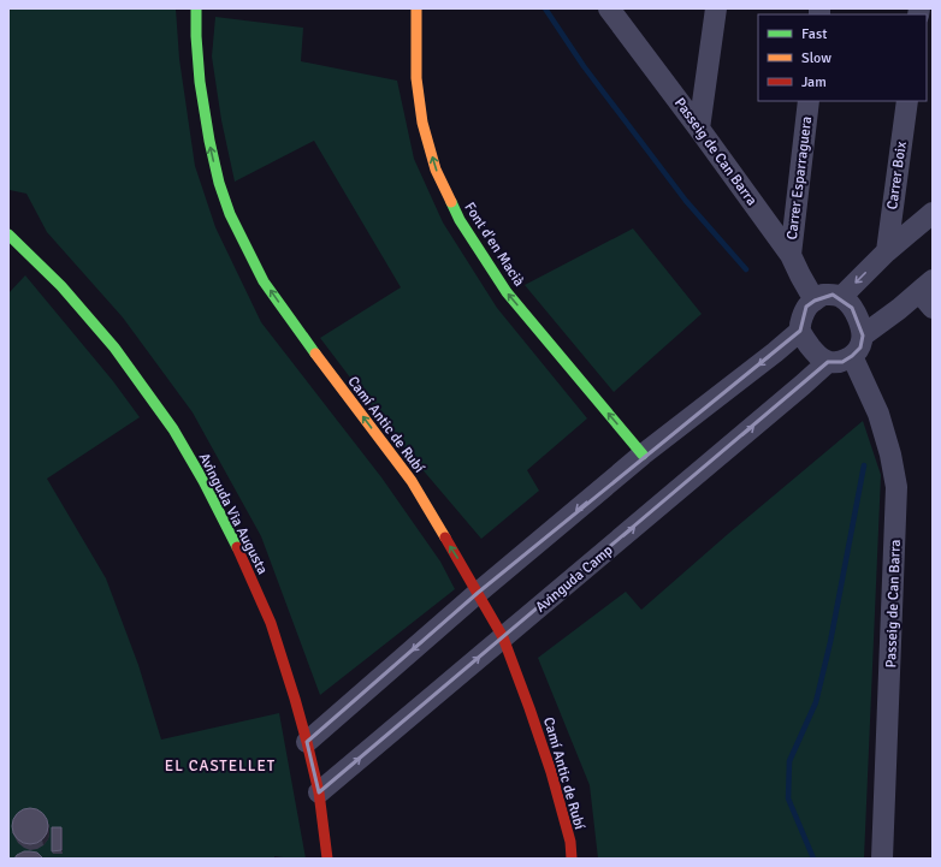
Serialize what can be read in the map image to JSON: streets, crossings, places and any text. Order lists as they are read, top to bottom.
{
  "streets": {
    "street": [
      "Passeig de Can Barra",
      "Carrer Boix",
      "Carrer Esparraguera",
      "Font d'en Macià",
      "Camí Antic de Rubí",
      "Avinguda Via Augusta",
      "Avinguda Camp"
    ]
  },
  "crossings": [
    ["Passeig de Can Barra", "Carrer Esparraguera"],
    ["Passeig de Can Barra", "Avinguda Camp"],
    ["Camí Antic de Rubí", "Avinguda Camp"],
    ["Avinguda Via Augusta", "Avinguda Camp"]
  ],
  "one_way": ["Font d'en Macià", "Camí Antic de Rubí"],
  "districts": ["EL CASTELLET"],
  "legend": ["Fast", "Slow", "Jam"]
}
